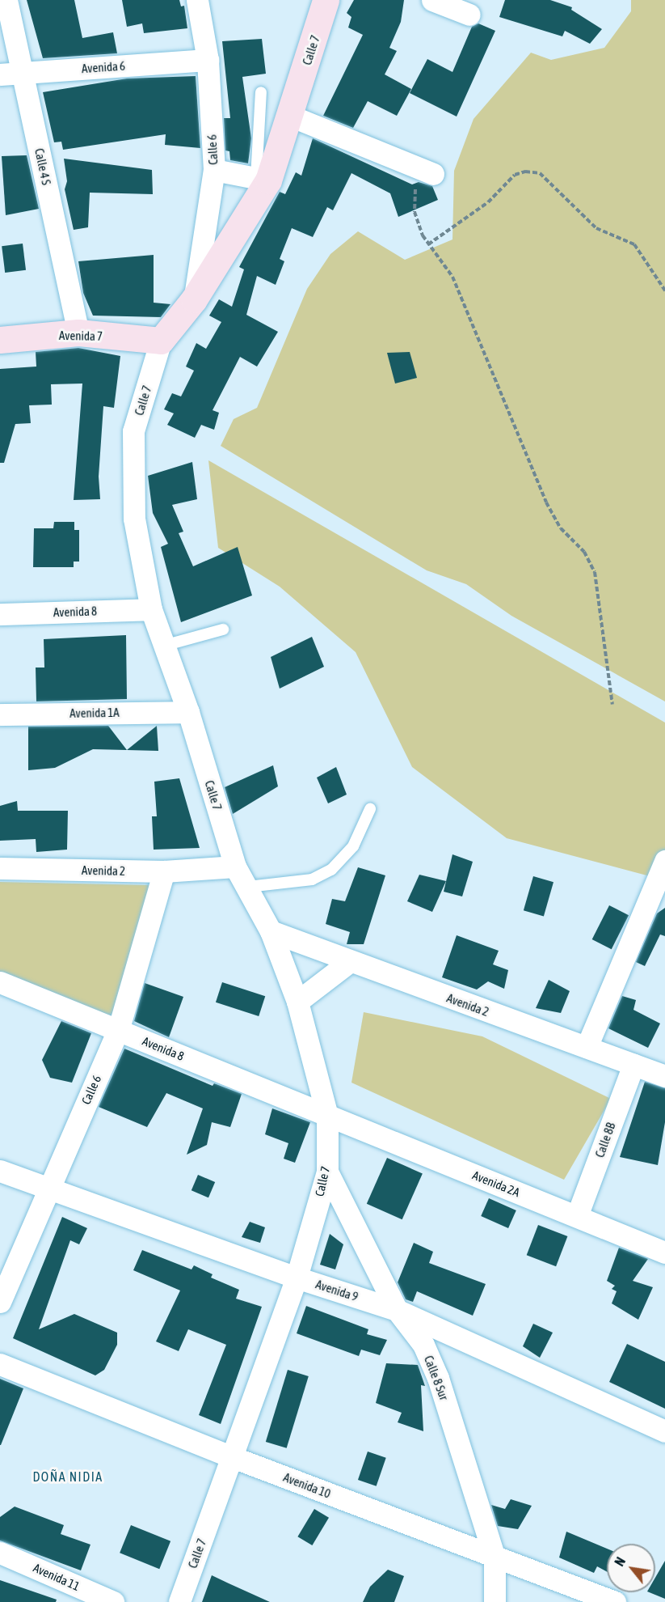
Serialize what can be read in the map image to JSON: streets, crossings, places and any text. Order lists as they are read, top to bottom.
{
  "streets": {
    "main road": ["Calle 7", "Avenida 7"],
    "street": [
      "Avenida 6",
      "Calle 6",
      "Calle 4 S",
      "Avenida 8",
      "Avenida 1A",
      "Avenida 2",
      "Calle 8B",
      "Avenida 2A",
      "Avenida 9",
      "Calle 8 Sur",
      "Avenida 10",
      "Avenida 11"
    ]
  },
  "crossings": [
    ["Calle 7", "Calle 6"],
    ["Calle 7", "Avenida 7"],
    ["Calle 7", "Avenida 8"],
    ["Calle 7", "Avenida 1A"],
    ["Calle 7", "Avenida 2"],
    ["Calle 7", "Avenida 2A"],
    ["Calle 7", "Avenida 9"],
    ["Calle 7", "Calle 8 Sur"],
    ["Calle 7", "Avenida 10"],
    ["Avenida 6", "Calle 6"],
    ["Avenida 6", "Calle 4 S"],
    ["Calle 6", "Avenida 8"],
    ["Calle 6", "Avenida 2"],
    ["Calle 6", "Avenida 9"],
    ["Calle 4 S", "Avenida 7"],
    ["Avenida 8", "Avenida 2A"],
    ["Avenida 2", "Calle 8B"],
    ["Calle 8B", "Avenida 2A"],
    ["Avenida 9", "Calle 8 Sur"],
    ["Calle 8 Sur", "Avenida 10"]
  ],
  "districts": ["DOÑA NIDIA"],
  "north": "top left"
}
